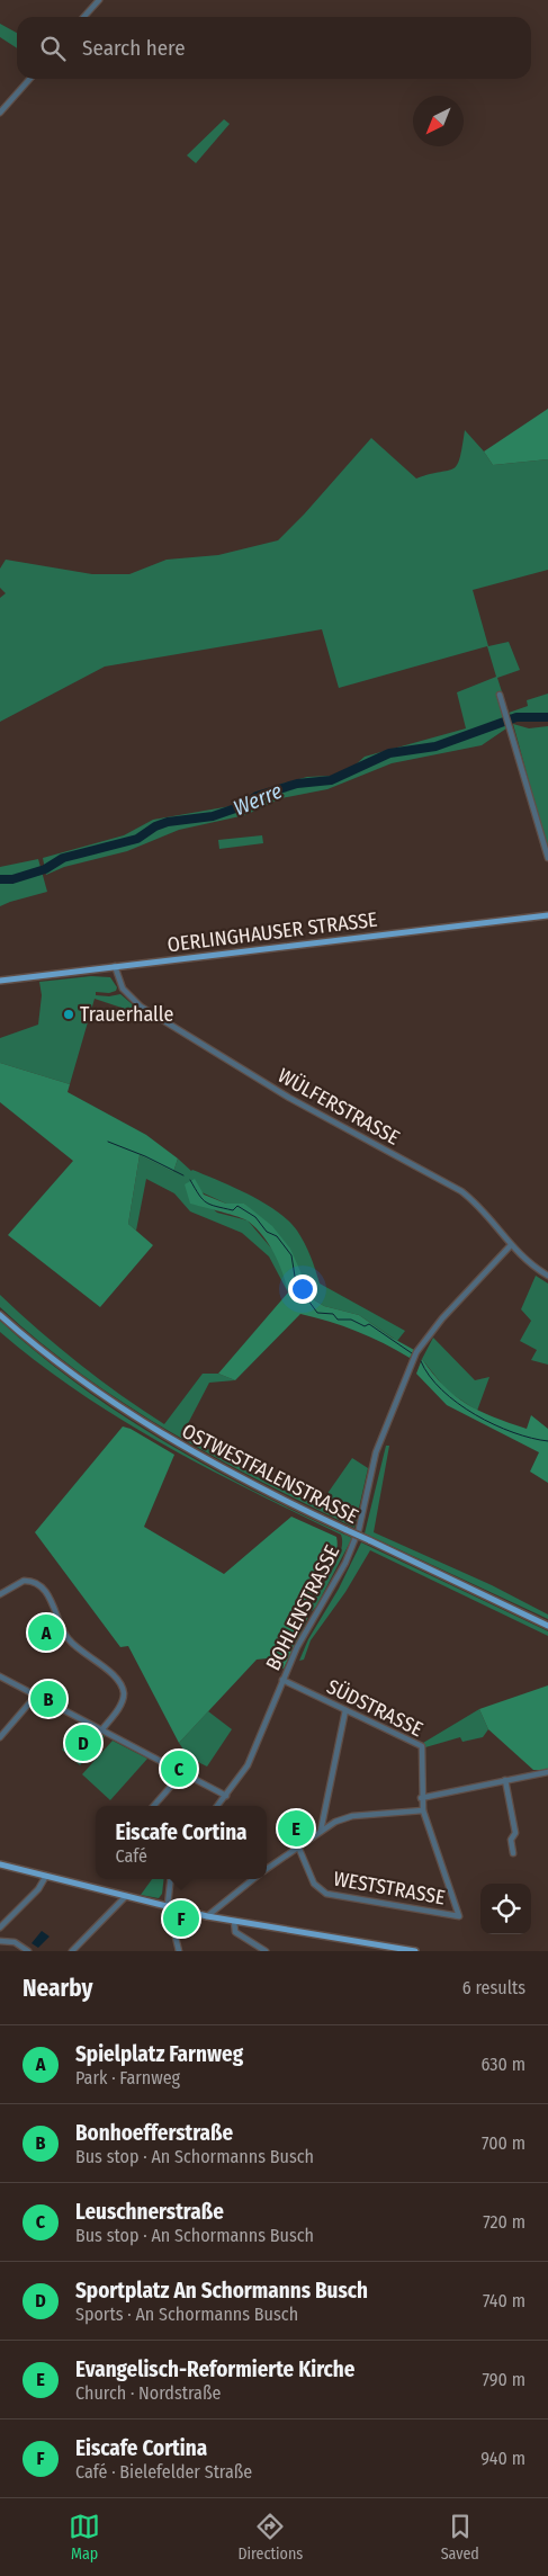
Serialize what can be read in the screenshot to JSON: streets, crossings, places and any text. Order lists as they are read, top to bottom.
{
  "streets": {
    "main road": ["OERLINGHAUSER STRASSE", "OSTWESTFALENSTRASSE"],
    "street": [
      "WÜLFERSTRASSE",
      "BOHLENSTRASSE",
      "SÜDSTRASSE",
      "WESTSTRASSE"
    ]
  },
  "crossings": [
    ["OERLINGHAUSER STRASSE", "WÜLFERSTRASSE"],
    ["WÜLFERSTRASSE", "BOHLENSTRASSE"],
    ["BOHLENSTRASSE", "SÜDSTRASSE"],
    ["SÜDSTRASSE", "WESTSTRASSE"]
  ],
  "water": ["Werre"],
  "places": ["Trauerhalle"],
  "north": "bottom left",
  "page": {
    "search": "Search here",
    "pins": [
      "A",
      "B",
      "D",
      "C",
      "E",
      "F"
    ],
    "popup": ["Eiscafe Cortina", "Café"],
    "heading": ["Nearby", "6 results"],
    "list": [
      {
        "mark": "A",
        "name": "Spielplatz Farnweg",
        "note": "Park · Farnweg",
        "value": "630 m"
      },
      {
        "mark": "B",
        "name": "Bonhoefferstraße",
        "note": "Bus stop · An Schormanns Busch",
        "value": "700 m"
      },
      {
        "mark": "C",
        "name": "Leuschnerstraße",
        "note": "Bus stop · An Schormanns Busch",
        "value": "720 m"
      },
      {
        "mark": "D",
        "name": "Sportplatz An Schormanns Busch",
        "note": "Sports · An Schormanns Busch",
        "value": "740 m"
      },
      {
        "mark": "E",
        "name": "Evangelisch-Reformierte Kirche",
        "note": "Church · Nordstraße",
        "value": "790 m"
      },
      {
        "mark": "F",
        "name": "Eiscafe Cortina",
        "note": "Café · Bielefelder Straße",
        "value": "940 m"
      }
    ],
    "nav": ["Map", "Directions", "Saved"]
  }
}
